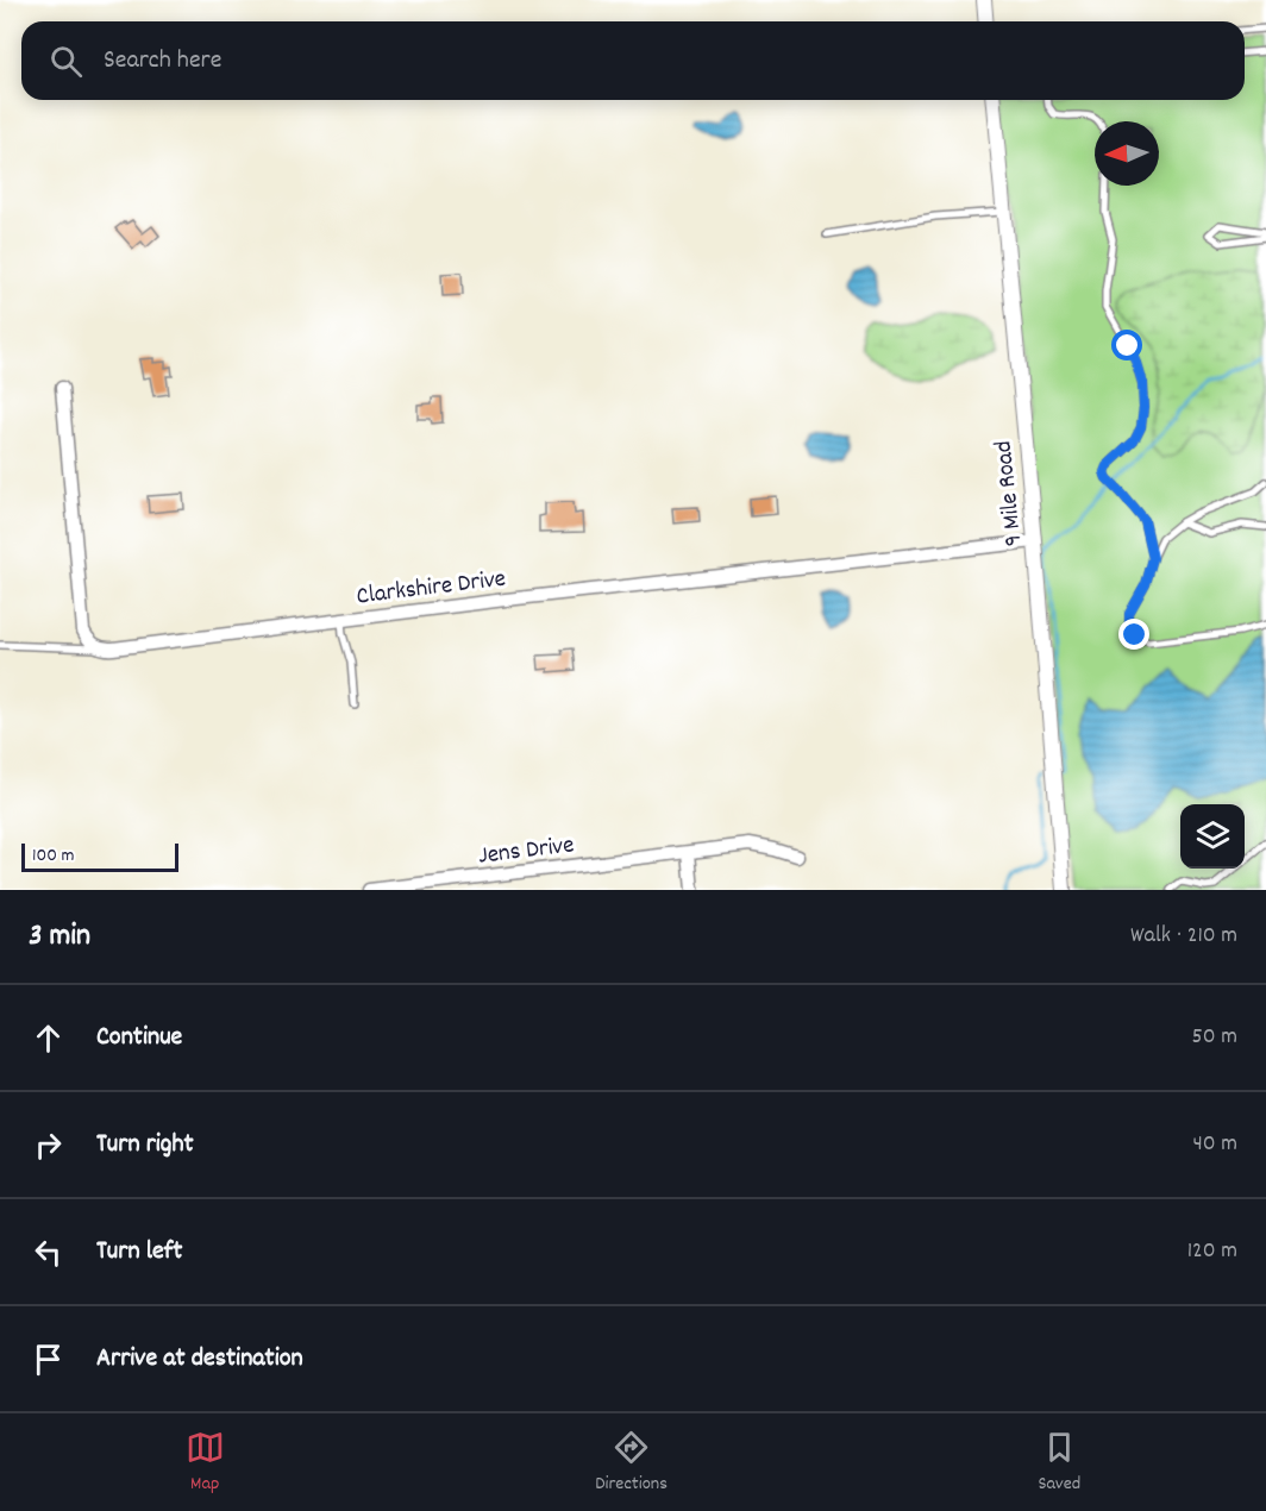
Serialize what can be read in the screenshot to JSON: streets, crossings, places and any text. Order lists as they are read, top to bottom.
{
  "streets": {
    "street": ["9 Mile Road", "Clarkshire Drive", "Jens Drive"]
  },
  "crossings": [
    ["9 Mile Road", "Clarkshire Drive"]
  ],
  "scale_bar": "100 m",
  "north": "left",
  "page": {
    "search": "Search here",
    "scale": "100 m",
    "heading": ["3 min", "Walk · 210 m"],
    "list": [
      ["Continue", "50 m"],
      ["Turn right", "40 m"],
      ["Turn left", "120 m"],
      "Arrive at destination"
    ],
    "nav": ["Map", "Directions", "Saved"]
  }
}
